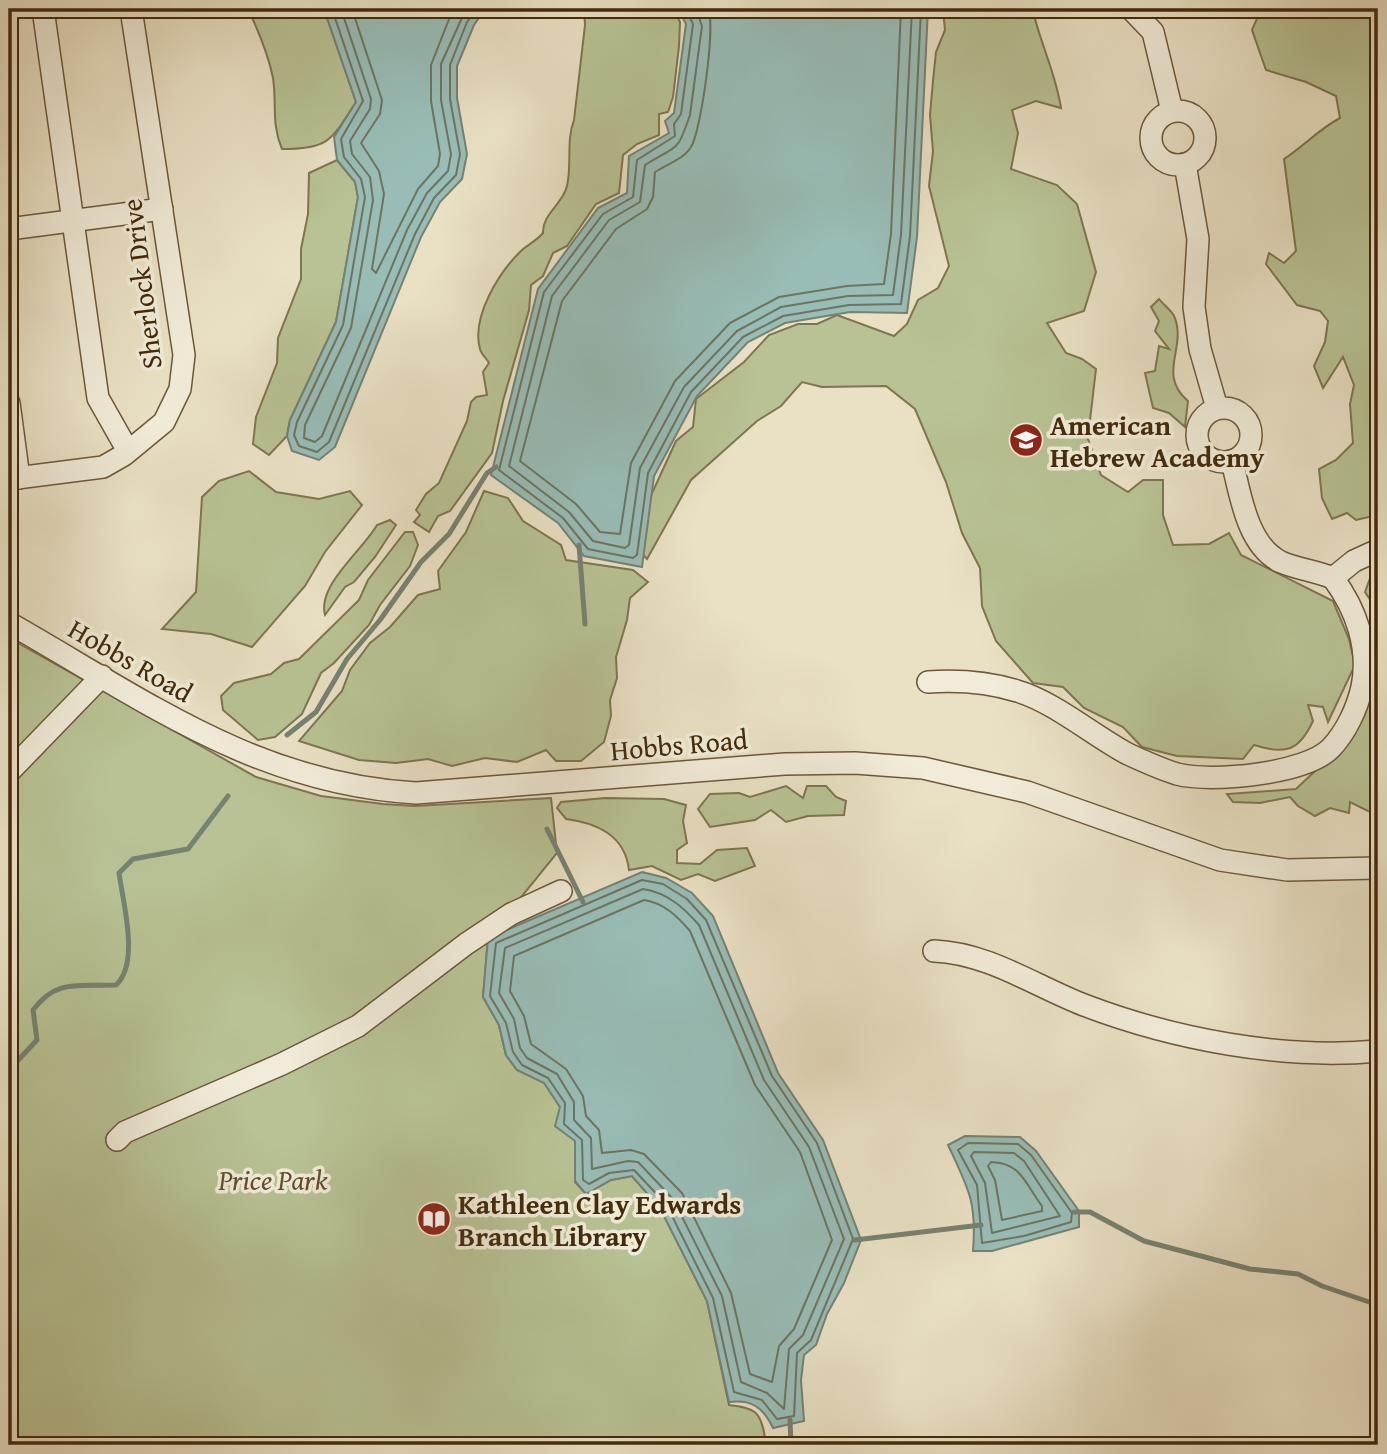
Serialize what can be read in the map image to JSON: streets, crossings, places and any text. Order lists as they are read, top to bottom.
{
  "streets": {
    "street": ["Sherlock Drive", "Hobbs Road"]
  },
  "parks": ["Price Park"],
  "places": {
    "school or university": ["American Hebrew Academy"],
    "library": ["Kathleen Clay Edwards Branch Library"]
  }
}
